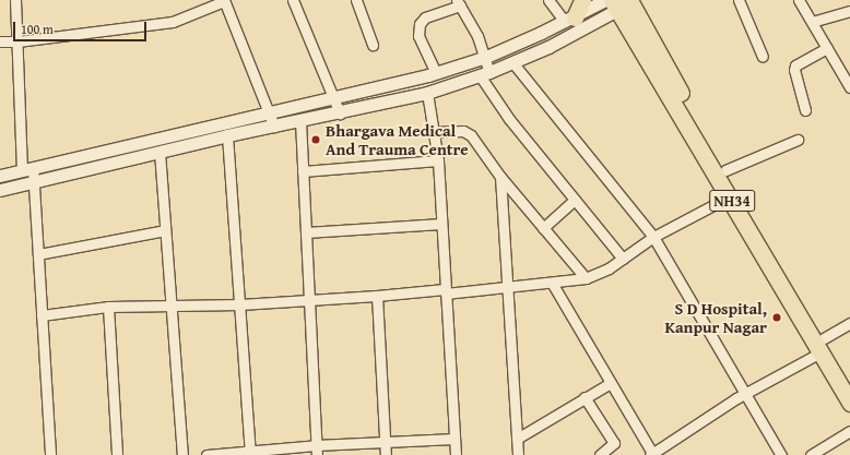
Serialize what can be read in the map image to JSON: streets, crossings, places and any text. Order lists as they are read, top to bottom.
{
  "streets": {
    "highway": ["NH34"]
  },
  "places": ["Bhargava Medical And Trauma Centre", "S D Hospital, Kanpur Nagar"],
  "scale_bar": "100 m"
}
